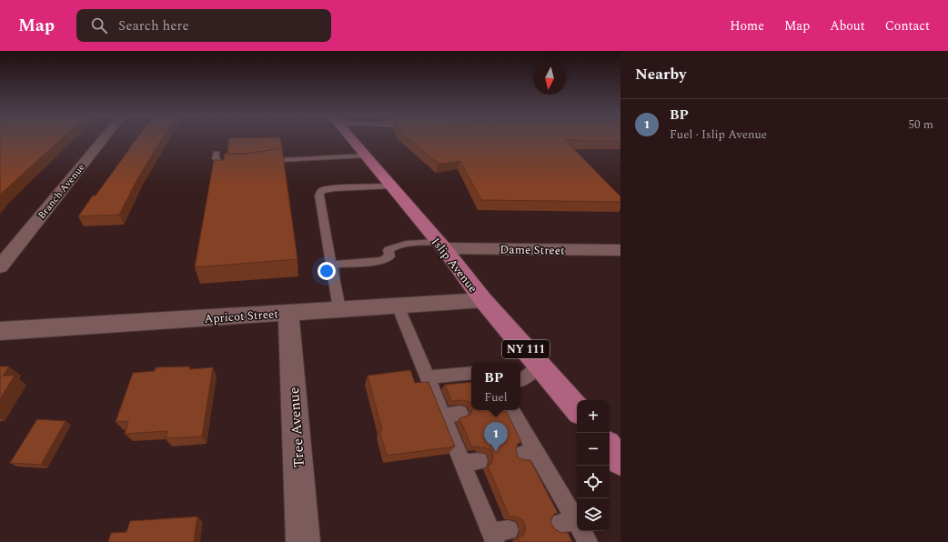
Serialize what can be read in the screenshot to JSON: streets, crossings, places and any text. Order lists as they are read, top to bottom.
{
  "streets": {
    "main road": ["Islip Avenue", "NY 111"],
    "street": [
      "Branch Avenue",
      "Dame Street",
      "Apricot Street",
      "Tree Avenue"
    ]
  },
  "crossings": [
    ["Dame Street", "Islip Avenue"],
    ["Islip Avenue", "Apricot Street"],
    ["Apricot Street", "Tree Avenue"]
  ],
  "north": "bottom",
  "page": {
    "header": "Map",
    "search": "Search here",
    "nav": [
      "Home",
      "Map",
      "About",
      "Contact"
    ],
    "heading": "Nearby",
    "list": [
      {
        "mark": "1",
        "name": "BP",
        "note": "Fuel · Islip Avenue",
        "value": "50 m"
      }
    ],
    "popup": ["BP", "Fuel"],
    "map_buttons": ["+", "−"],
    "pins": "1"
  }
}
